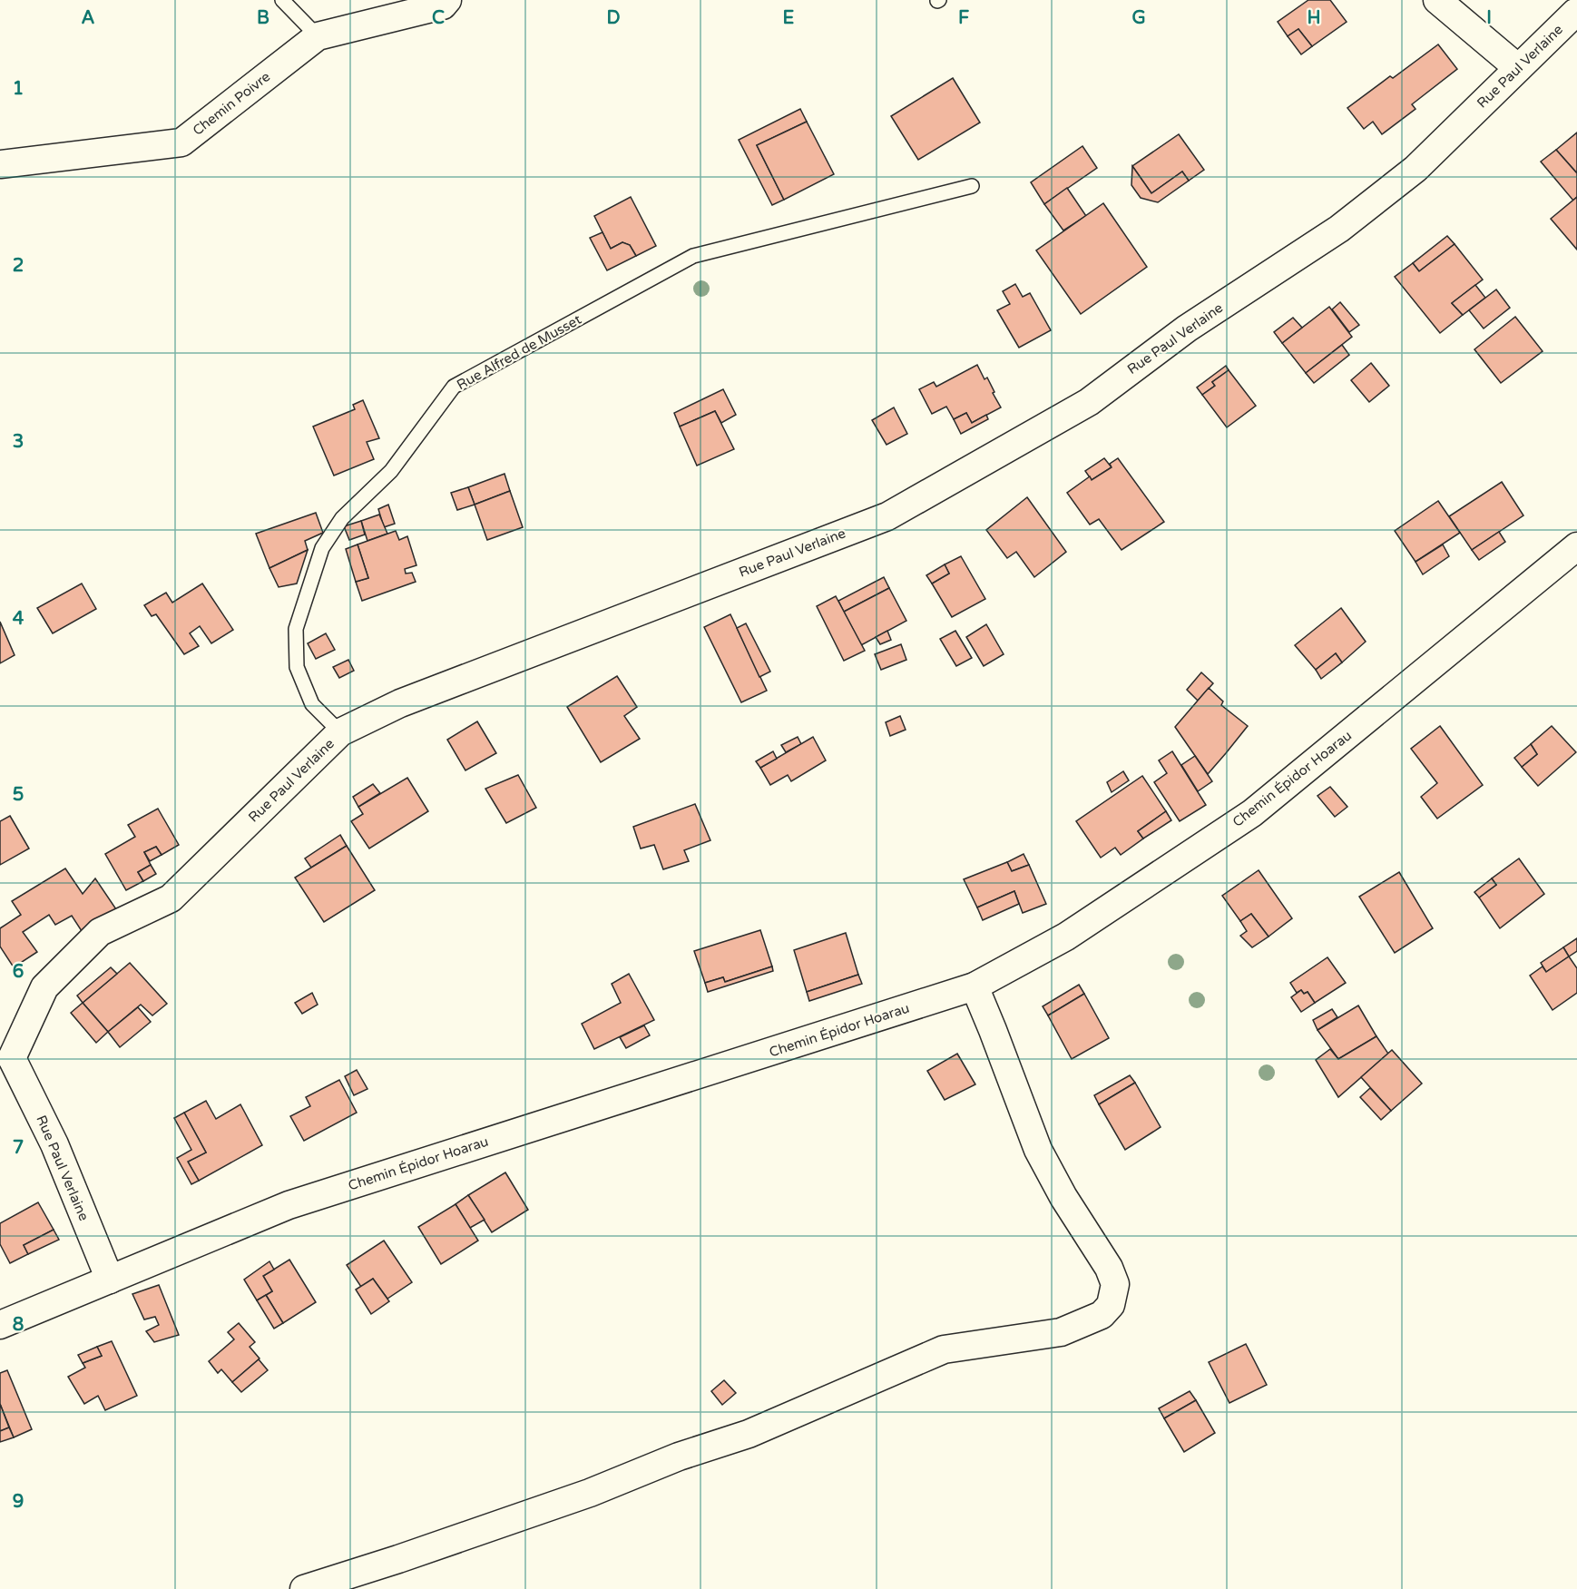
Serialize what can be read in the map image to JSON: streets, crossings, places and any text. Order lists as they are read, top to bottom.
{
  "streets": {
    "street": ["Rue Paul Verlaine", "Chemin Poivre", "Chemin Épidor Hoarau"],
    "lane": ["Rue Alfred de Musset"]
  },
  "crossings": [
    ["Rue Paul Verlaine", "Rue Alfred de Musset"],
    ["Rue Paul Verlaine", "Chemin Épidor Hoarau"]
  ],
  "grid": {
    "columns": [
      "A",
      "B",
      "C",
      "D",
      "E",
      "F",
      "G",
      "H",
      "I"
    ],
    "rows": [
      "1",
      "2",
      "3",
      "4",
      "5",
      "6",
      "7",
      "8",
      "9"
    ]
  }
}
